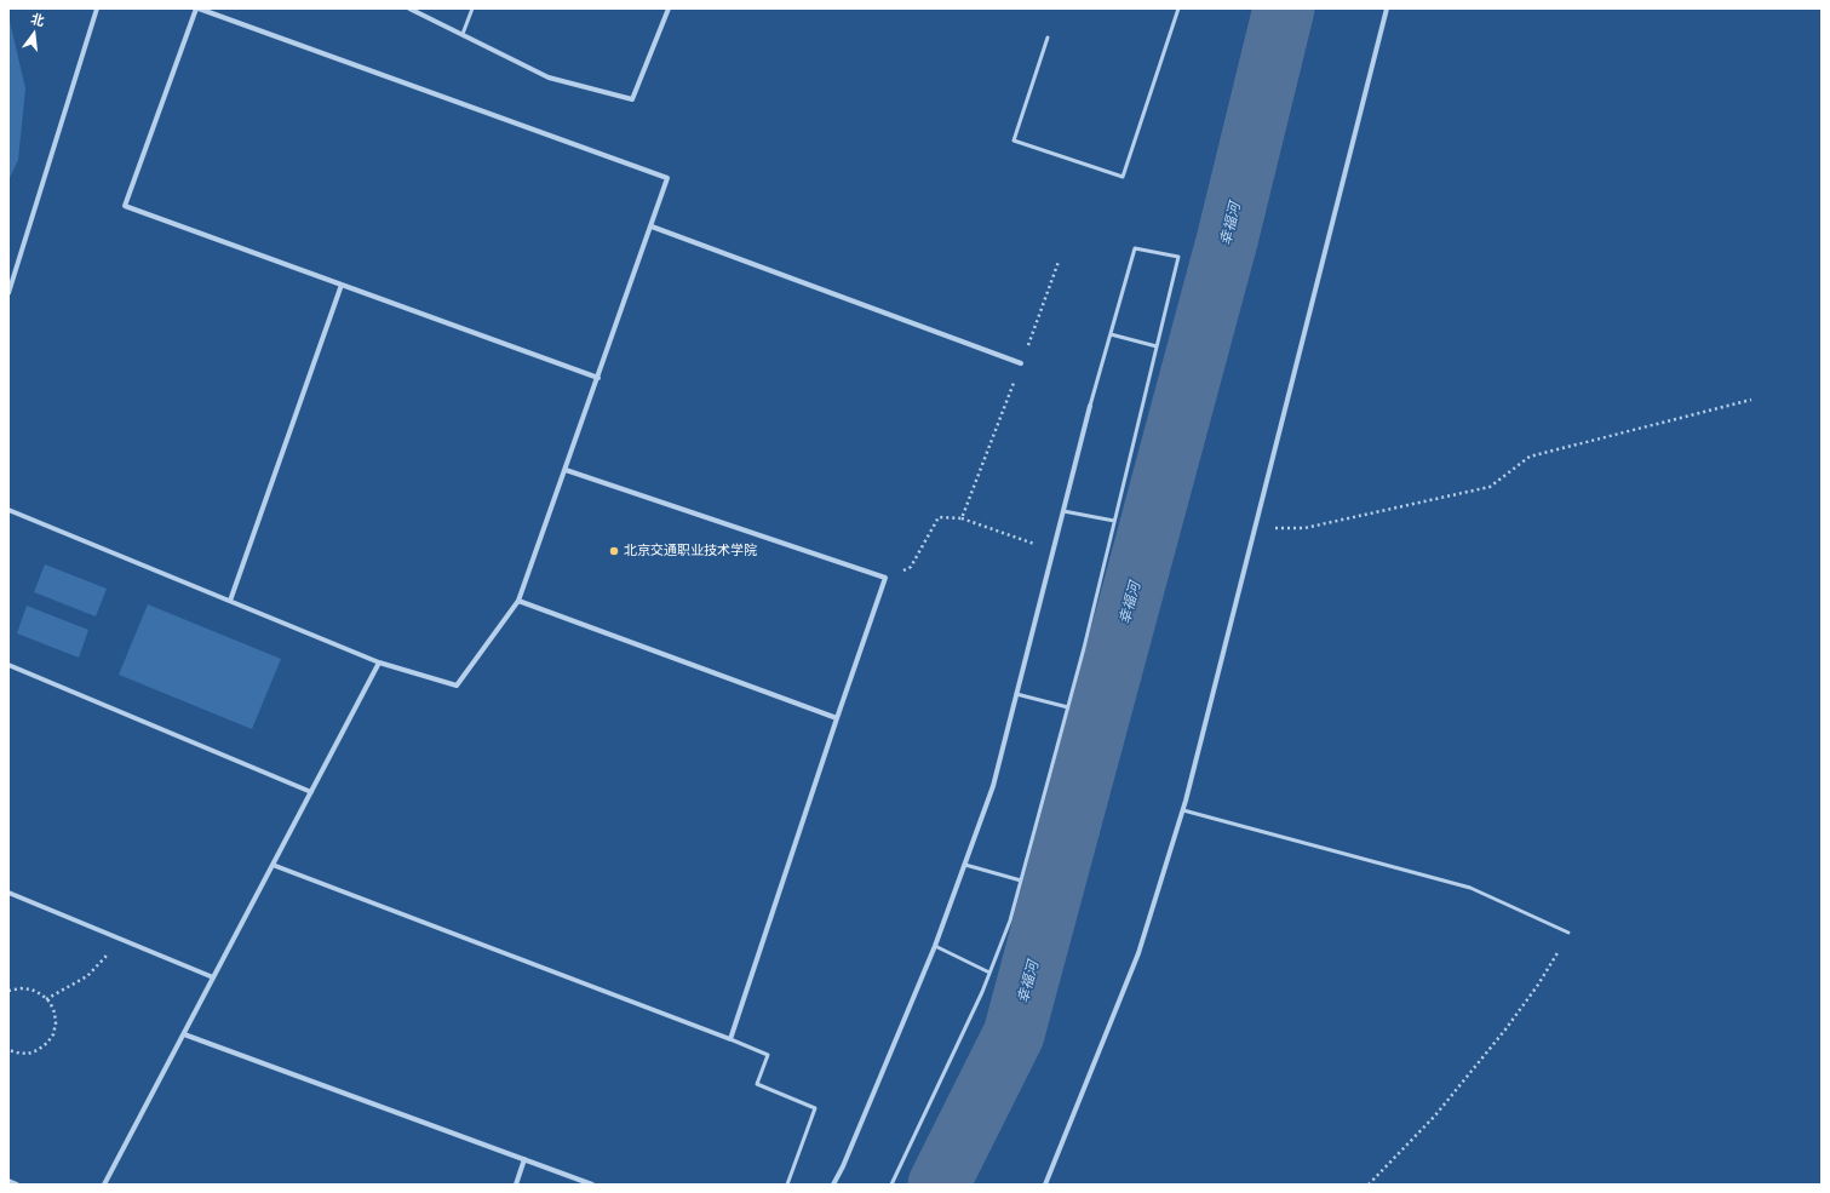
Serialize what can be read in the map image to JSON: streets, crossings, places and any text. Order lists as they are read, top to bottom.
{
  "water": ["幸福河"],
  "places": ["北京交通职业技术学院"],
  "north": "top"
}
